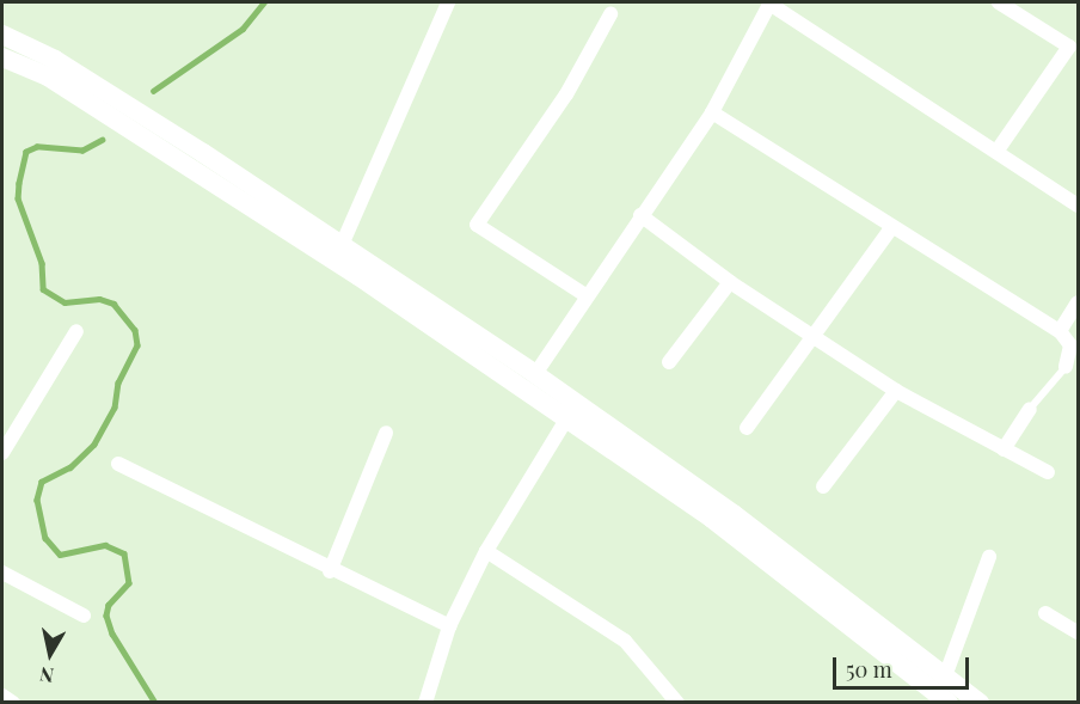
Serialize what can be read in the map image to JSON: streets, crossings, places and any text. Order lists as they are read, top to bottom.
{
  "scale_bar": "50 m",
  "north": "bottom"
}
